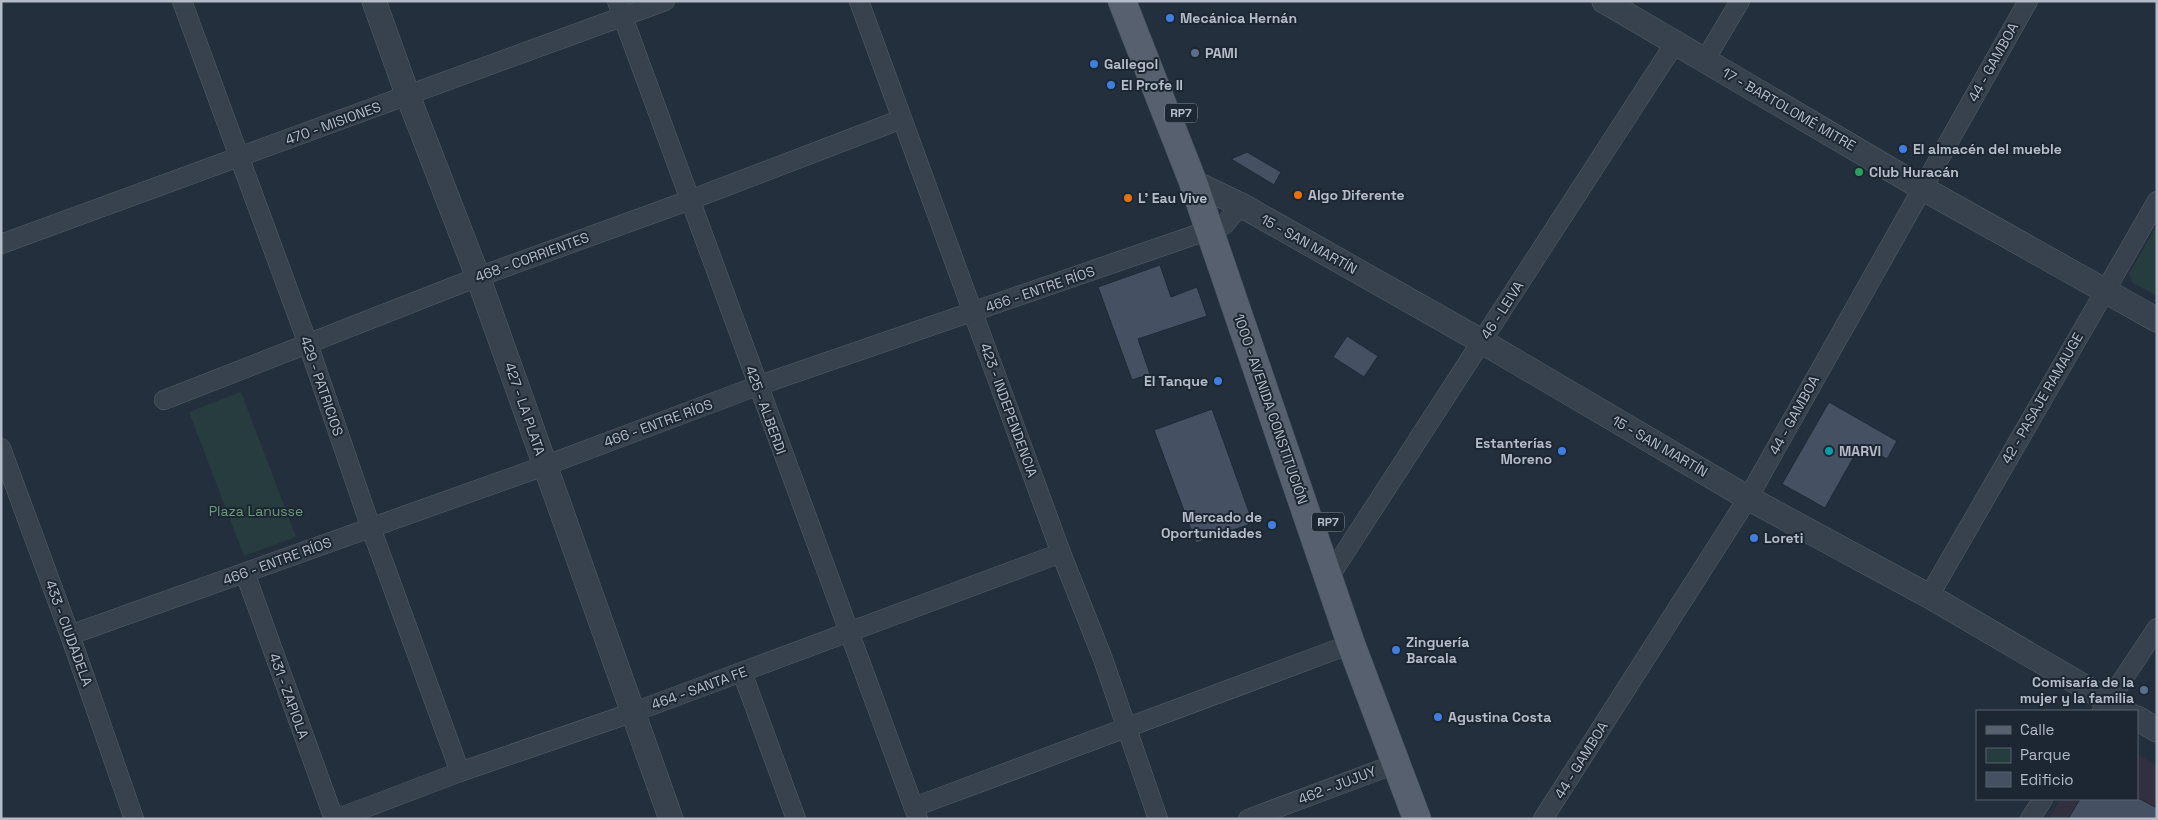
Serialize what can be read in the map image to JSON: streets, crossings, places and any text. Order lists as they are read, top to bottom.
{
  "streets": {
    "main road": ["RP7", "1000 - AVENIDA CONSTITUCIÓN"],
    "street": [
      "44 - GAMBOA",
      "17 - BARTOLOMÉ MITRE",
      "470 - MISIONES",
      "15 - SAN MARTÍN",
      "468 - CORRIENTES",
      "466 - ENTRE RÍOS",
      "46 - LEIVA",
      "429 - PATRICIOS",
      "42 - PASAJE RAMAUGE",
      "427 - LA PLATA",
      "425 - ALBERDI",
      "423 - INDEPENDENCIA",
      "433 - CIUDADELA",
      "464 - SANTA FE",
      "431 - ZAPIOLA",
      "462 - JUJUY"
    ]
  },
  "crossings": [
    ["44 - GAMBOA", "17 - BARTOLOMÉ MITRE"],
    ["44 - GAMBOA", "15 - SAN MARTÍN"],
    ["17 - BARTOLOMÉ MITRE", "46 - LEIVA"],
    ["17 - BARTOLOMÉ MITRE", "42 - PASAJE RAMAUGE"],
    ["470 - MISIONES", "429 - PATRICIOS"],
    ["470 - MISIONES", "427 - LA PLATA"],
    ["470 - MISIONES", "425 - ALBERDI"],
    ["15 - SAN MARTÍN", "466 - ENTRE RÍOS"],
    ["15 - SAN MARTÍN", "46 - LEIVA"],
    ["15 - SAN MARTÍN", "42 - PASAJE RAMAUGE"],
    ["15 - SAN MARTÍN", "1000 - AVENIDA CONSTITUCIÓN"],
    ["468 - CORRIENTES", "429 - PATRICIOS"],
    ["468 - CORRIENTES", "427 - LA PLATA"],
    ["468 - CORRIENTES", "425 - ALBERDI"],
    ["468 - CORRIENTES", "423 - INDEPENDENCIA"],
    ["466 - ENTRE RÍOS", "429 - PATRICIOS"],
    ["466 - ENTRE RÍOS", "427 - LA PLATA"],
    ["466 - ENTRE RÍOS", "1000 - AVENIDA CONSTITUCIÓN"],
    ["466 - ENTRE RÍOS", "425 - ALBERDI"],
    ["466 - ENTRE RÍOS", "423 - INDEPENDENCIA"],
    ["466 - ENTRE RÍOS", "433 - CIUDADELA"],
    ["466 - ENTRE RÍOS", "431 - ZAPIOLA"],
    ["46 - LEIVA", "1000 - AVENIDA CONSTITUCIÓN"],
    ["429 - PATRICIOS", "464 - SANTA FE"],
    ["427 - LA PLATA", "464 - SANTA FE"],
    ["1000 - AVENIDA CONSTITUCIÓN", "462 - JUJUY"],
    ["425 - ALBERDI", "464 - SANTA FE"],
    ["423 - INDEPENDENCIA", "464 - SANTA FE"],
    ["464 - SANTA FE", "431 - ZAPIOLA"]
  ],
  "parks": ["Plaza Lanusse"],
  "places": [
    "Mecánica Hernán",
    "PAMI",
    "Gallegol",
    "El Profe II",
    "El almacén del mueble",
    "Club Huracán",
    "Algo Diferente",
    "L' Eau Vive",
    "El Tanque",
    "Estanterías Moreno",
    "MARVI",
    "Mercado de Oportunidades",
    "Loreti",
    "Zinguería Barcala",
    "Comisaría de la mujer y la familia",
    "Agustina Costa"
  ],
  "legend": ["Calle", "Parque", "Edificio"]
}
